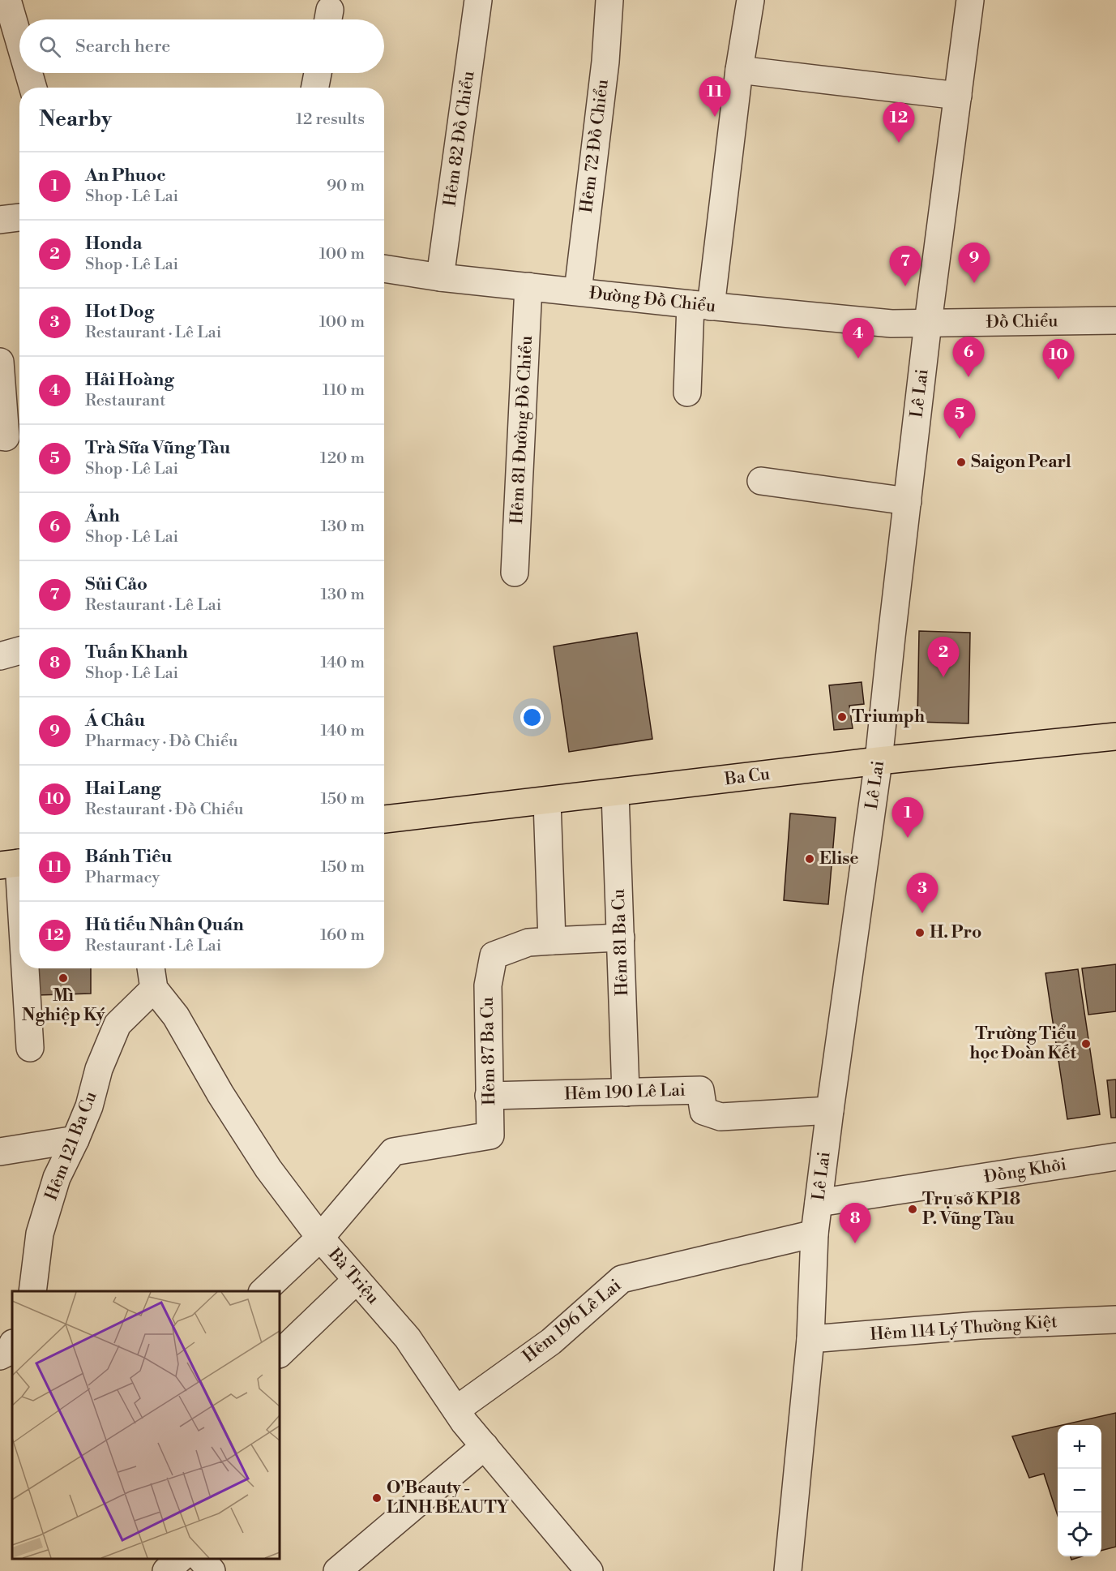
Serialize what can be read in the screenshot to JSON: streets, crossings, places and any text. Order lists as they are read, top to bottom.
{
  "streets": {
    "main road": ["Ba Cu"],
    "street": [
      "Hẻm 82 Đồ Chiểu",
      "Hẻm 72 Đồ Chiểu",
      "Đường Đồ Chiểu",
      "Đồ Chiểu",
      "Lê Lai",
      "Hẻm 81 Đường Đồ Chiểu",
      "Hẻm 81 Ba Cu",
      "Hẻm 87 Ba Cu",
      "Hẻm 190 Lê Lai",
      "Hẻm 121 Ba Cu",
      "Đồng Khởi",
      "Bà Triệu",
      "Hẻm 196 Lê Lai",
      "Hẻm 114 Lý Thường Kiệt"
    ]
  },
  "crossings": [
    ["Hẻm 82 Đồ Chiểu", "Đường Đồ Chiểu"],
    ["Hẻm 72 Đồ Chiểu", "Đường Đồ Chiểu"],
    ["Đường Đồ Chiểu", "Đồ Chiểu"],
    ["Đường Đồ Chiểu", "Lê Lai"],
    ["Đường Đồ Chiểu", "Hẻm 81 Đường Đồ Chiểu"],
    ["Đồ Chiểu", "Lê Lai"],
    ["Lê Lai", "Ba Cu"],
    ["Lê Lai", "Hẻm 190 Lê Lai"],
    ["Lê Lai", "Đồng Khởi"],
    ["Lê Lai", "Hẻm 196 Lê Lai"],
    ["Lê Lai", "Hẻm 114 Lý Thường Kiệt"],
    ["Ba Cu", "Hẻm 81 Ba Cu"],
    ["Hẻm 81 Ba Cu", "Hẻm 190 Lê Lai"],
    ["Hẻm 87 Ba Cu", "Hẻm 190 Lê Lai"],
    ["Hẻm 87 Ba Cu", "Bà Triệu"],
    ["Hẻm 121 Ba Cu", "Bà Triệu"],
    ["Bà Triệu", "Hẻm 196 Lê Lai"]
  ],
  "places": [
    "Saigon Pearl",
    "Triumph",
    "Elise",
    "H. Pro",
    "Mì Nghiệp Ký",
    "Trường Tiểu học Đoàn Kết",
    "Trụ sở KP18 P. Vũng Tàu",
    "O'Beauty - LINH BEAUTY"
  ],
  "page": {
    "search": "Search here",
    "pins": [
      "11",
      "12",
      "9",
      "7",
      "4",
      "6",
      "10",
      "5",
      "2",
      "1",
      "3",
      "8"
    ],
    "heading": ["Nearby", "12 results"],
    "list": [
      {
        "mark": "1",
        "name": "An Phuoc",
        "note": "Shop · Lê Lai",
        "value": "90 m"
      },
      {
        "mark": "2",
        "name": "Honda",
        "note": "Shop · Lê Lai",
        "value": "100 m"
      },
      {
        "mark": "3",
        "name": "Hot Dog",
        "note": "Restaurant · Lê Lai",
        "value": "100 m"
      },
      {
        "mark": "4",
        "name": "Hải Hoàng",
        "note": "Restaurant",
        "value": "110 m"
      },
      {
        "mark": "5",
        "name": "Trà Sữa Vũng Tàu",
        "note": "Shop · Lê Lai",
        "value": "120 m"
      },
      {
        "mark": "6",
        "name": "Ảnh",
        "note": "Shop · Lê Lai",
        "value": "130 m"
      },
      {
        "mark": "7",
        "name": "Sủi Cảo",
        "note": "Restaurant · Lê Lai",
        "value": "130 m"
      },
      {
        "mark": "8",
        "name": "Tuấn Khanh",
        "note": "Shop · Lê Lai",
        "value": "140 m"
      },
      {
        "mark": "9",
        "name": "Á Châu",
        "note": "Pharmacy · Đồ Chiểu",
        "value": "140 m"
      },
      {
        "mark": "10",
        "name": "Hai Lang",
        "note": "Restaurant · Đồ Chiểu",
        "value": "150 m"
      },
      {
        "mark": "11",
        "name": "Bánh Tiêu",
        "note": "Pharmacy",
        "value": "150 m"
      },
      {
        "mark": "12",
        "name": "Hủ tiếu Nhân Quán",
        "note": "Restaurant · Lê Lai",
        "value": "160 m"
      }
    ],
    "map_buttons": ["+", "−"]
  }
}
